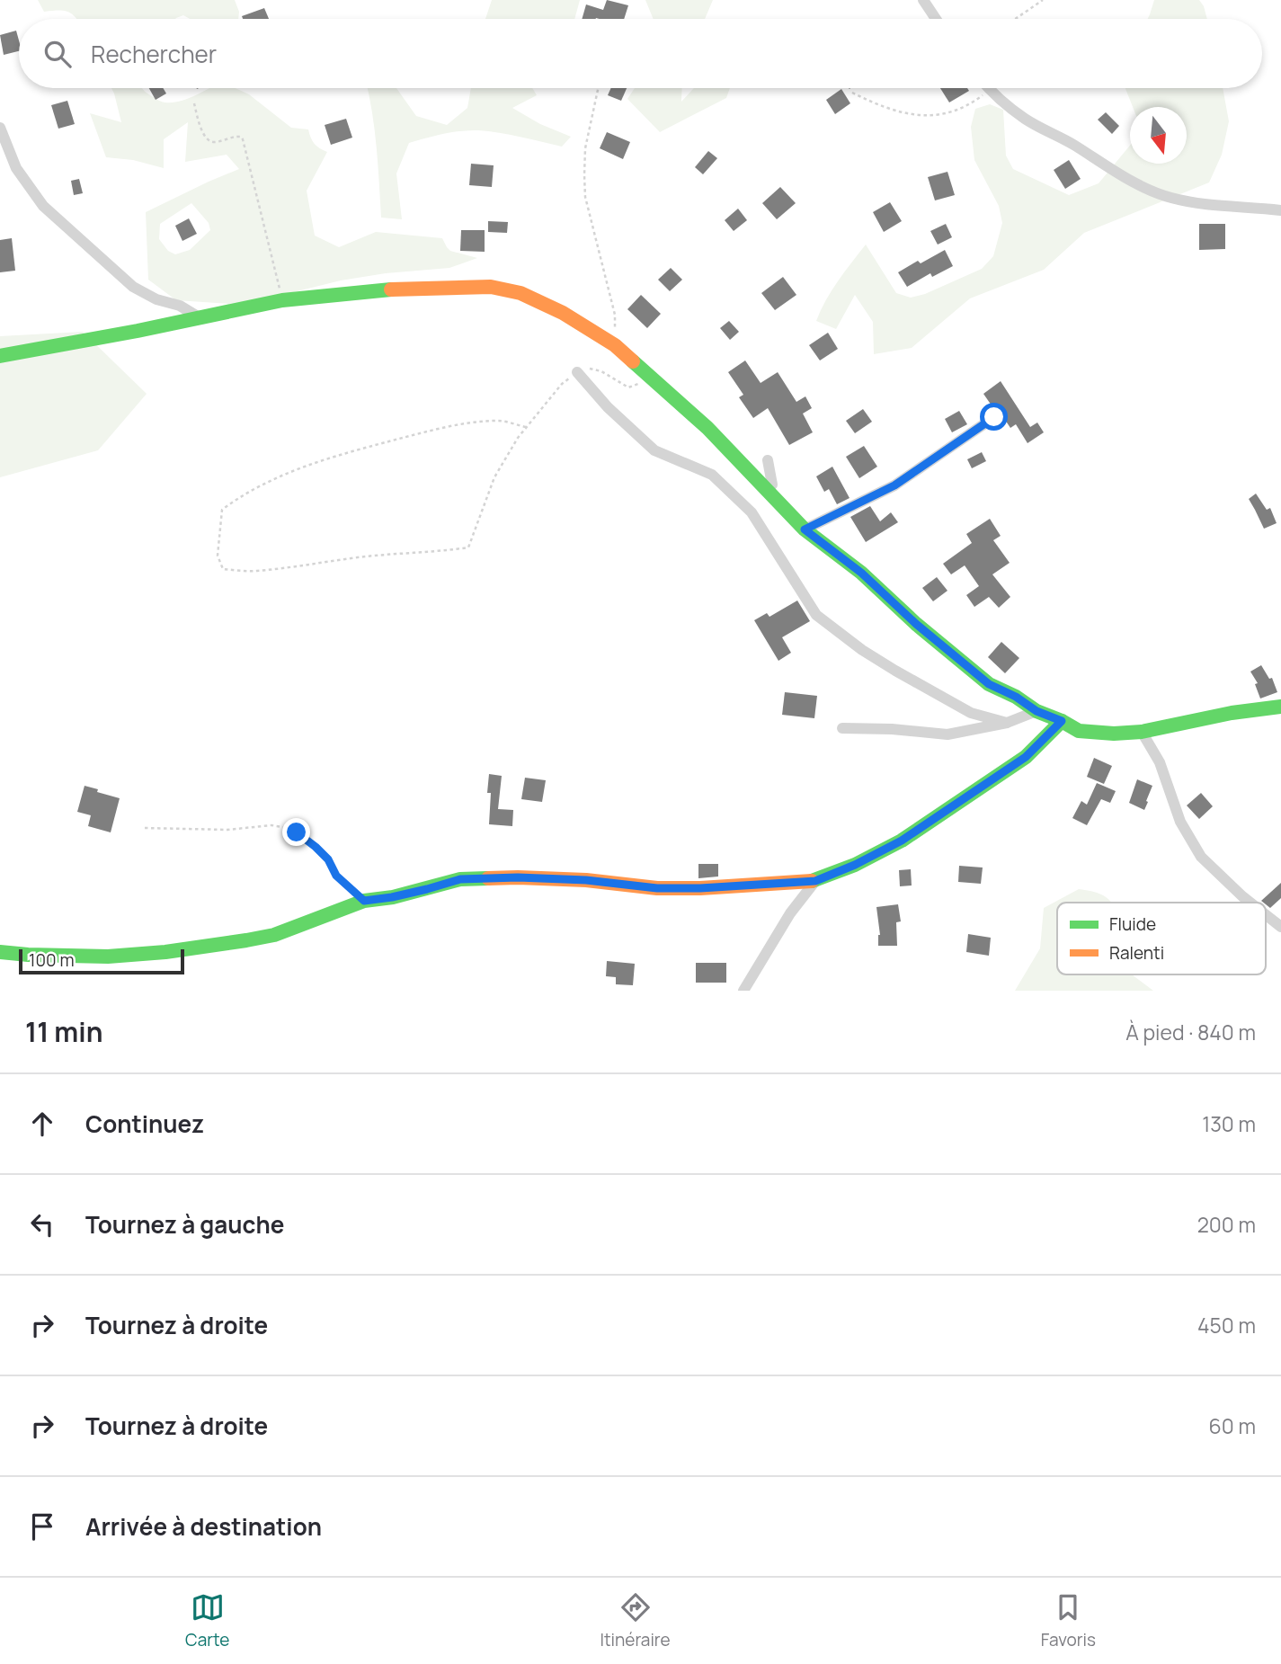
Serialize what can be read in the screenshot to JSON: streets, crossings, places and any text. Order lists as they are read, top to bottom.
{
  "legend": ["Fluide", "Ralenti"],
  "scale_bar": "100 m",
  "north": "bottom",
  "page": {
    "search": "Rechercher",
    "scale": "100 m",
    "heading": ["11 min", "À pied · 840 m"],
    "list": [
      ["Continuez", "130 m"],
      ["Tournez à gauche", "200 m"],
      ["Tournez à droite", "450 m"],
      ["Tournez à droite", "60 m"],
      "Arrivée à destination"
    ],
    "nav": ["Carte", "Itinéraire", "Favoris"]
  }
}
